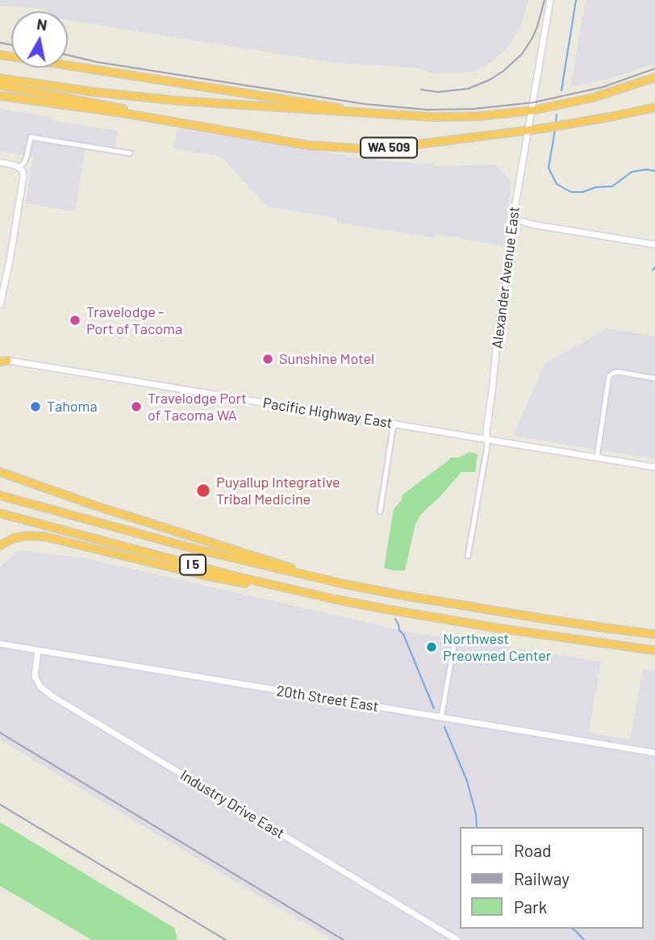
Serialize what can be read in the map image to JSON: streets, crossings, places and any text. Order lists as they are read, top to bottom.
{
  "streets": {
    "highway": ["WA 509", "I 5"],
    "main road": [
      "Alexander Avenue East",
      "Pacific Highway East",
      "20th Street East",
      "Industry Drive East"
    ]
  },
  "crossings": [
    ["WA 509", "Alexander Avenue East"],
    ["Alexander Avenue East", "Pacific Highway East"],
    ["20th Street East", "Industry Drive East"]
  ],
  "places": [
    "Travelodge - Port of Tacoma",
    "Sunshine Motel",
    "Tahoma",
    "Travelodge Port of Tacoma WA",
    "Puyallup Integrative Tribal Medicine",
    "Northwest Preowned Center"
  ],
  "legend": ["Road", "Railway", "Park"],
  "north": "top"
}
